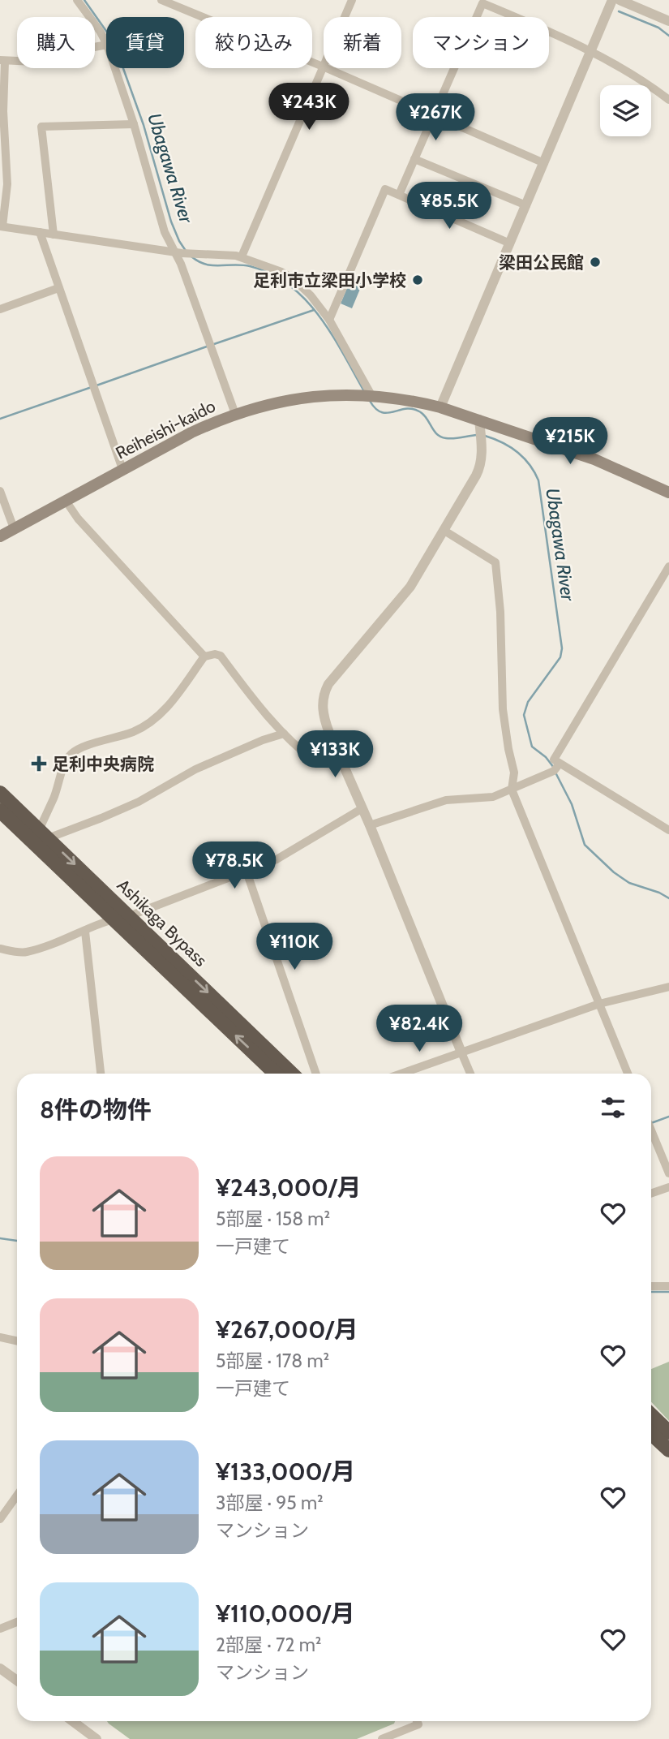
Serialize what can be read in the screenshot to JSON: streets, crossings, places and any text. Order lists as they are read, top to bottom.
{
  "streets": {
    "highway": ["Ashikaga Bypass"],
    "main road": ["Reiheishi-kaido"]
  },
  "water": ["Ubagawa River"],
  "places": {
    "other": ["梁田公民館", "足利市立梁田小学校"],
    "health": ["足利中央病院"]
  },
  "page": {
    "chip": [
      "購入",
      "賃貸",
      "絞り込み",
      "新着",
      "マンション"
    ],
    "price": [
      "¥243K",
      "¥267K",
      "¥85.5K",
      "¥215K",
      "¥133K",
      "¥78.5K",
      "¥110K",
      "¥82.4K"
    ],
    "heading": "8件の物件",
    "list": [
      {
        "name": "¥243,000/月",
        "note": "5部屋 · 158 m² · 一戸建て"
      },
      {
        "name": "¥267,000/月",
        "note": "5部屋 · 178 m² · 一戸建て"
      },
      {
        "name": "¥133,000/月",
        "note": "3部屋 · 95 m² · マンション"
      },
      {
        "name": "¥110,000/月",
        "note": "2部屋 · 72 m² · マンション"
      }
    ]
  }
}
